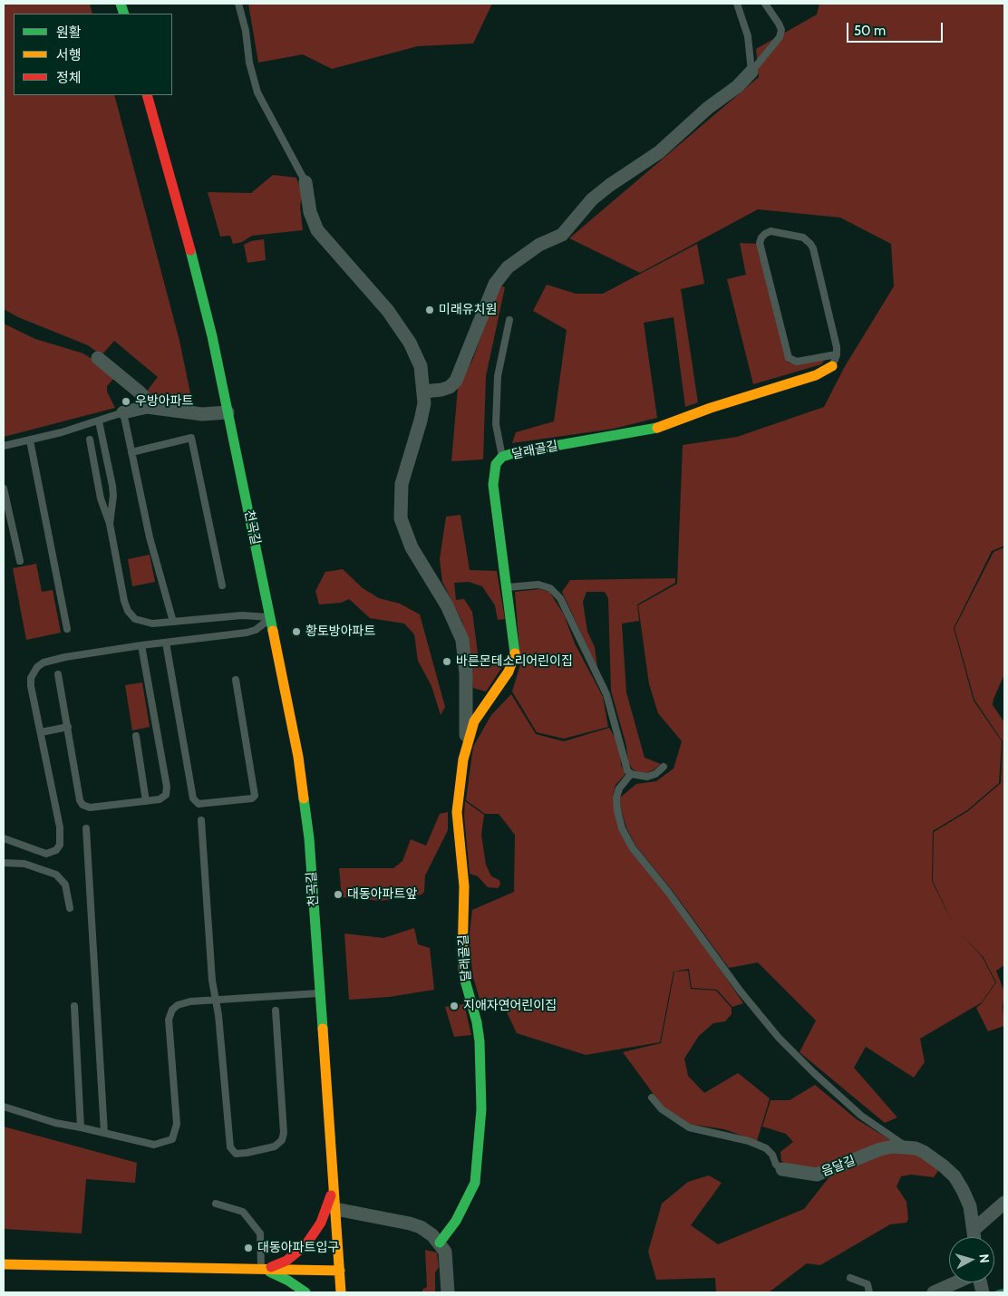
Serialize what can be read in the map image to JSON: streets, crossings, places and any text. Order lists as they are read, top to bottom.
{
  "streets": {
    "street": ["달래골길", "천곡길", "음달길"]
  },
  "places": [
    "미래유치원",
    "우방아파트",
    "황토방아파트",
    "바른몬테소리어린이집",
    "대동아파트앞",
    "지애자연어린이집",
    "대동아파트입구"
  ],
  "legend": ["원활", "서행", "정체"],
  "scale_bar": "50 m",
  "north": "right"
}
